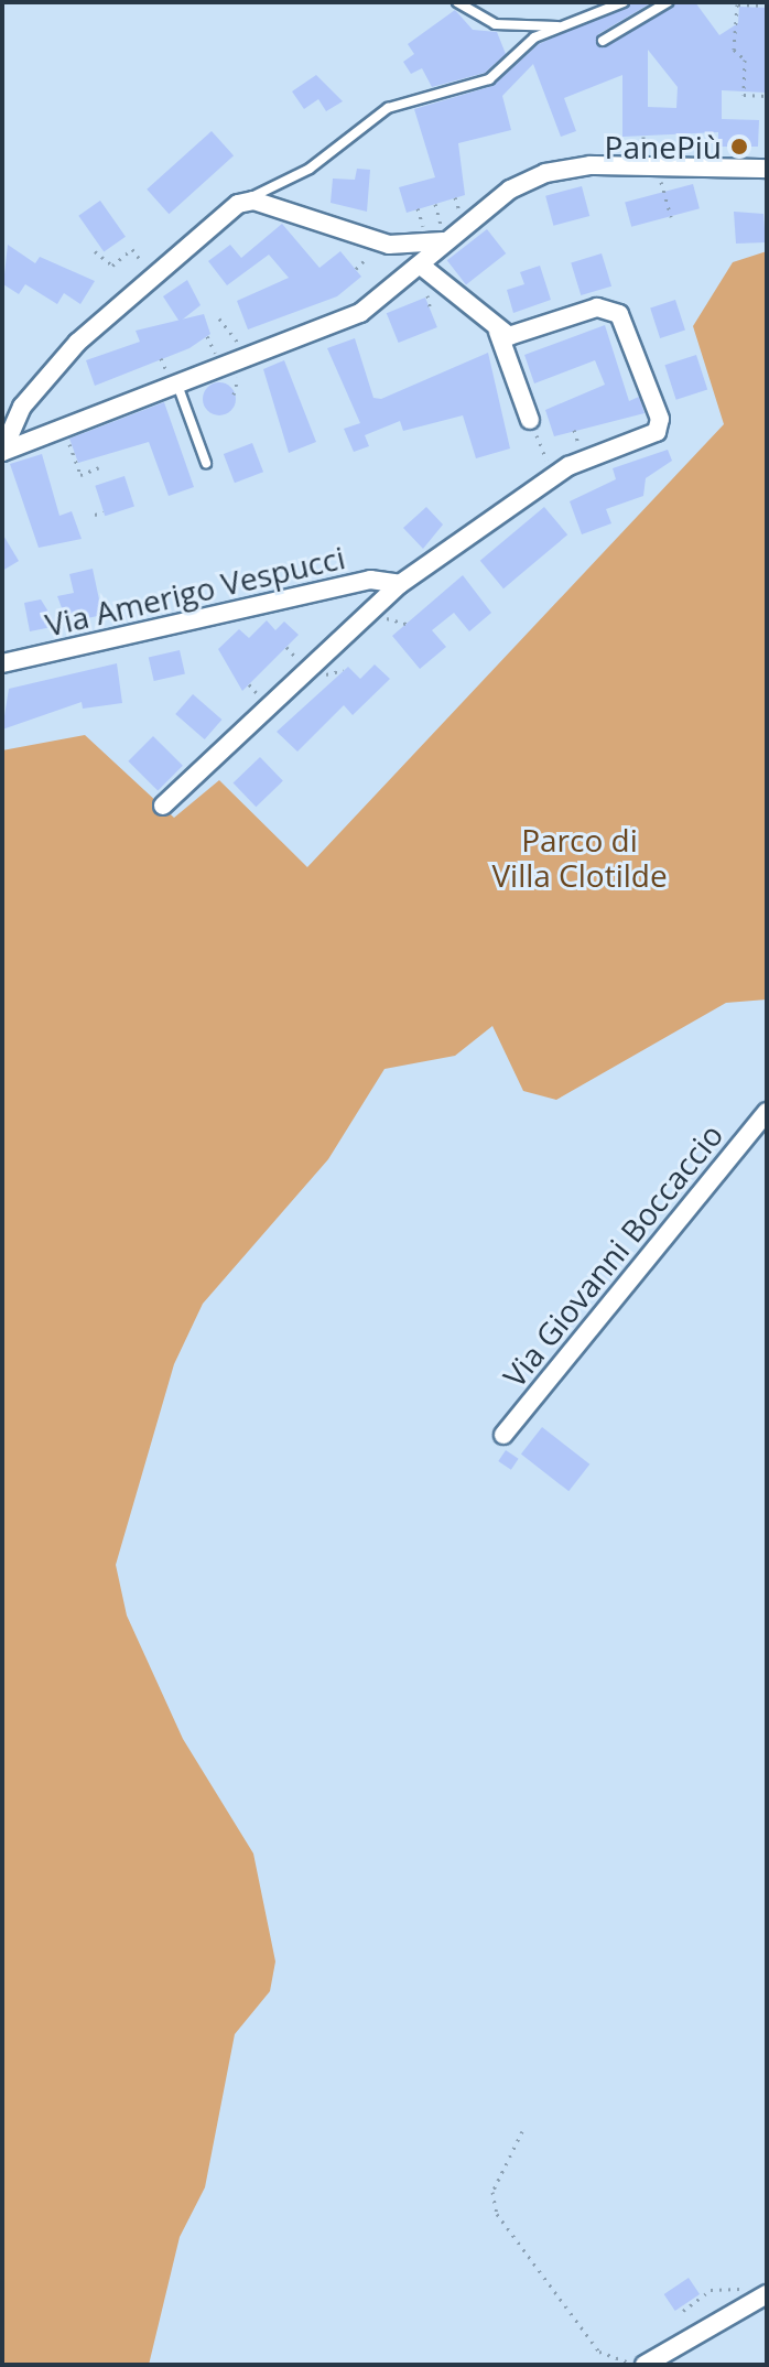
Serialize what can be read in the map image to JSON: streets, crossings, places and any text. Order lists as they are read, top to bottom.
{
  "streets": {
    "street": ["Via Amerigo Vespucci", "Via Giovanni Boccaccio"]
  },
  "parks": ["Parco di Villa Clotilde"],
  "places": ["PanePiù"]
}
